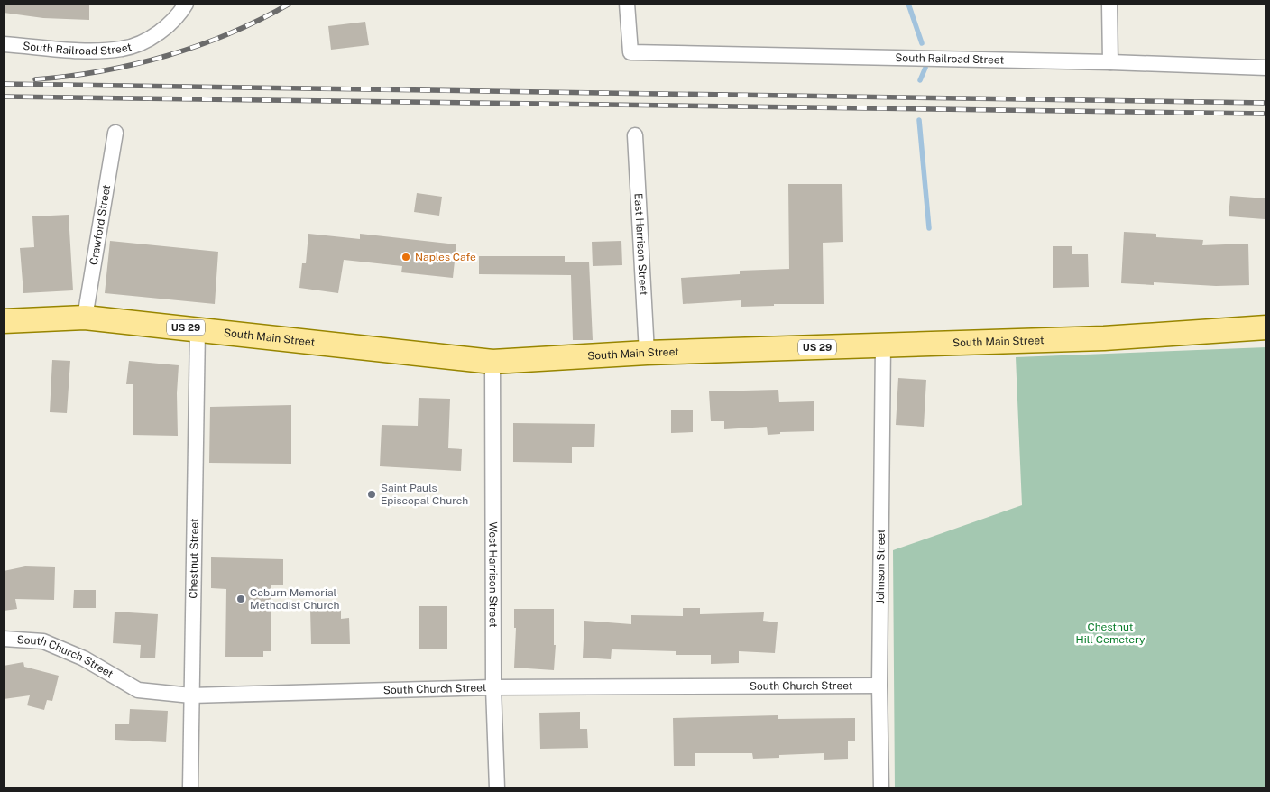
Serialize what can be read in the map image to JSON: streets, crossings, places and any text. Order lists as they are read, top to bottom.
{
  "streets": {
    "main road": ["US 29", "South Main Street"],
    "street": [
      "South Railroad Street",
      "Crawford Street",
      "East Harrison Street",
      "Chestnut Street",
      "Johnson Street",
      "West Harrison Street",
      "South Church Street"
    ]
  },
  "crossings": [
    ["Crawford Street", "South Main Street"],
    ["East Harrison Street", "South Main Street"],
    ["South Main Street", "Chestnut Street"],
    ["South Main Street", "Johnson Street"],
    ["South Main Street", "West Harrison Street"],
    ["Chestnut Street", "South Church Street"],
    ["Johnson Street", "South Church Street"],
    ["West Harrison Street", "South Church Street"]
  ],
  "parks": ["Chestnut Hill Cemetery"],
  "places": ["Naples Cafe", "Saint Pauls Episcopal Church", "Coburn Memorial Methodist Church"]
}
